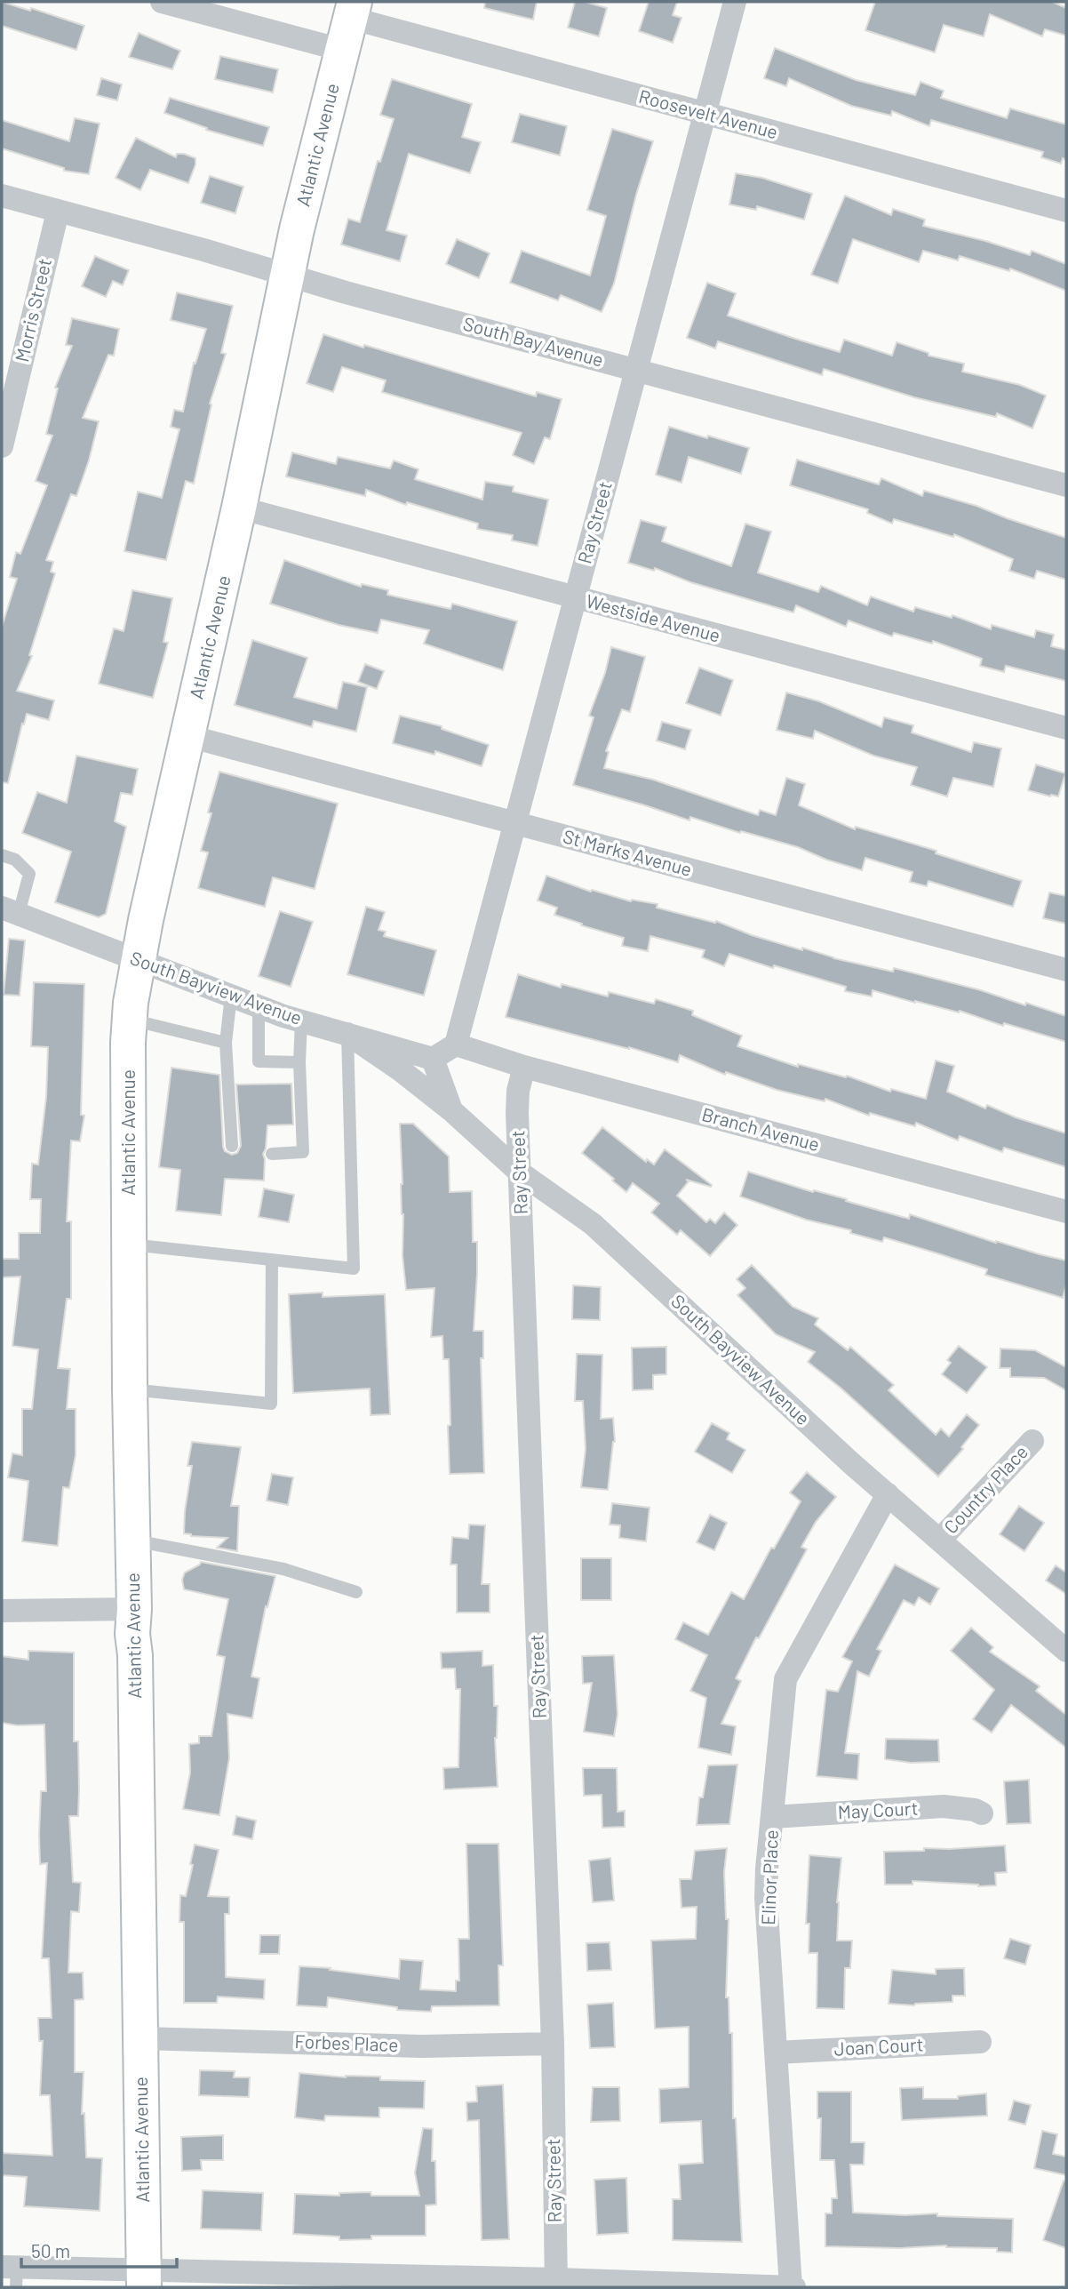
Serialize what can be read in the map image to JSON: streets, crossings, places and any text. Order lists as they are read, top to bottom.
{
  "streets": {
    "main road": ["Atlantic Avenue"],
    "street": [
      "Roosevelt Avenue",
      "Morris Street",
      "South Bay Avenue",
      "Ray Street",
      "Westside Avenue",
      "St Marks Avenue",
      "South Bayview Avenue",
      "Branch Avenue",
      "Country Place",
      "May Court",
      "Elinor Place",
      "Forbes Place",
      "Joan Court"
    ]
  },
  "crossings": [
    ["Roosevelt Avenue", "Atlantic Avenue"],
    ["Roosevelt Avenue", "Ray Street"],
    ["Atlantic Avenue", "South Bay Avenue"],
    ["Atlantic Avenue", "Westside Avenue"],
    ["Atlantic Avenue", "St Marks Avenue"],
    ["Atlantic Avenue", "South Bayview Avenue"],
    ["Atlantic Avenue", "Forbes Place"],
    ["Morris Street", "South Bay Avenue"],
    ["South Bay Avenue", "Ray Street"],
    ["Ray Street", "Westside Avenue"],
    ["Ray Street", "St Marks Avenue"],
    ["Ray Street", "South Bayview Avenue"],
    ["Ray Street", "Branch Avenue"],
    ["Ray Street", "Forbes Place"],
    ["South Bayview Avenue", "Country Place"],
    ["South Bayview Avenue", "Elinor Place"],
    ["May Court", "Elinor Place"],
    ["Elinor Place", "Joan Court"]
  ],
  "scale_bar": "50 m"
}
